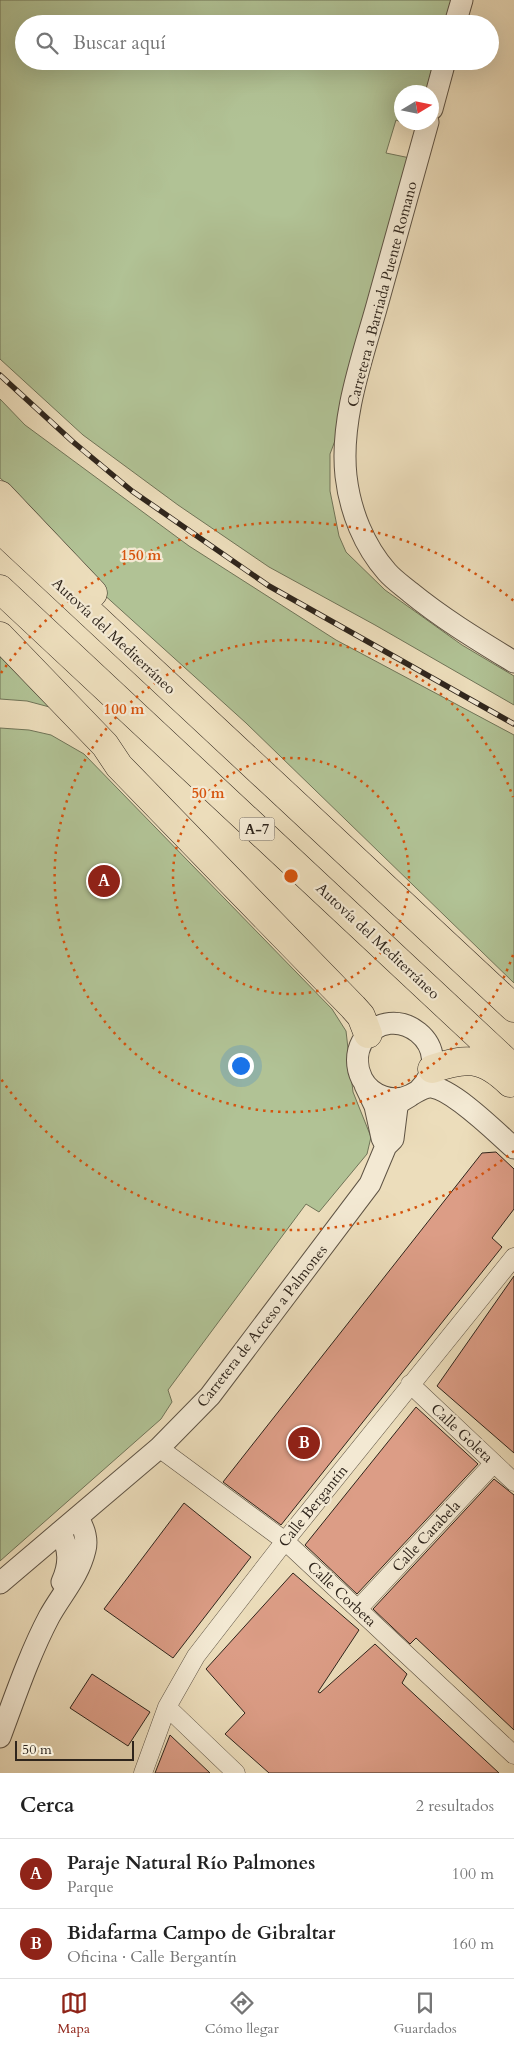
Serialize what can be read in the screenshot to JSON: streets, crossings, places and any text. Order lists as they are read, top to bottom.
{
  "streets": {
    "highway": ["Autovía del Mediterráneo", "A-7"],
    "street": [
      "Carretera a Barriada Puente Romano",
      "Carretera de Acceso a Palmones",
      "Calle Goleta",
      "Calle Bergantín",
      "Calle Carabela",
      "Calle Corbeta"
    ]
  },
  "crossings": [
    ["Carretera de Acceso a Palmones", "Calle Corbeta"],
    ["Calle Goleta", "Calle Bergantín"],
    ["Calle Goleta", "Calle Carabela"],
    ["Calle Bergantín", "Calle Corbeta"],
    ["Calle Carabela", "Calle Corbeta"]
  ],
  "scale_bar": "50 m",
  "north": "right",
  "page": {
    "search": "Buscar aquí",
    "pins": ["A", "B"],
    "scale": "50 m",
    "heading": ["Cerca", "2 resultados"],
    "list": [
      {
        "mark": "A",
        "name": "Paraje Natural Río Palmones",
        "note": "Parque",
        "value": "100 m"
      },
      {
        "mark": "B",
        "name": "Bidafarma Campo de Gibraltar",
        "note": "Oficina · Calle Bergantín",
        "value": "160 m"
      }
    ],
    "nav": ["Mapa", "Cómo llegar", "Guardados"]
  },
  "rings": ["150 m", "100 m", "50 m"]
}
